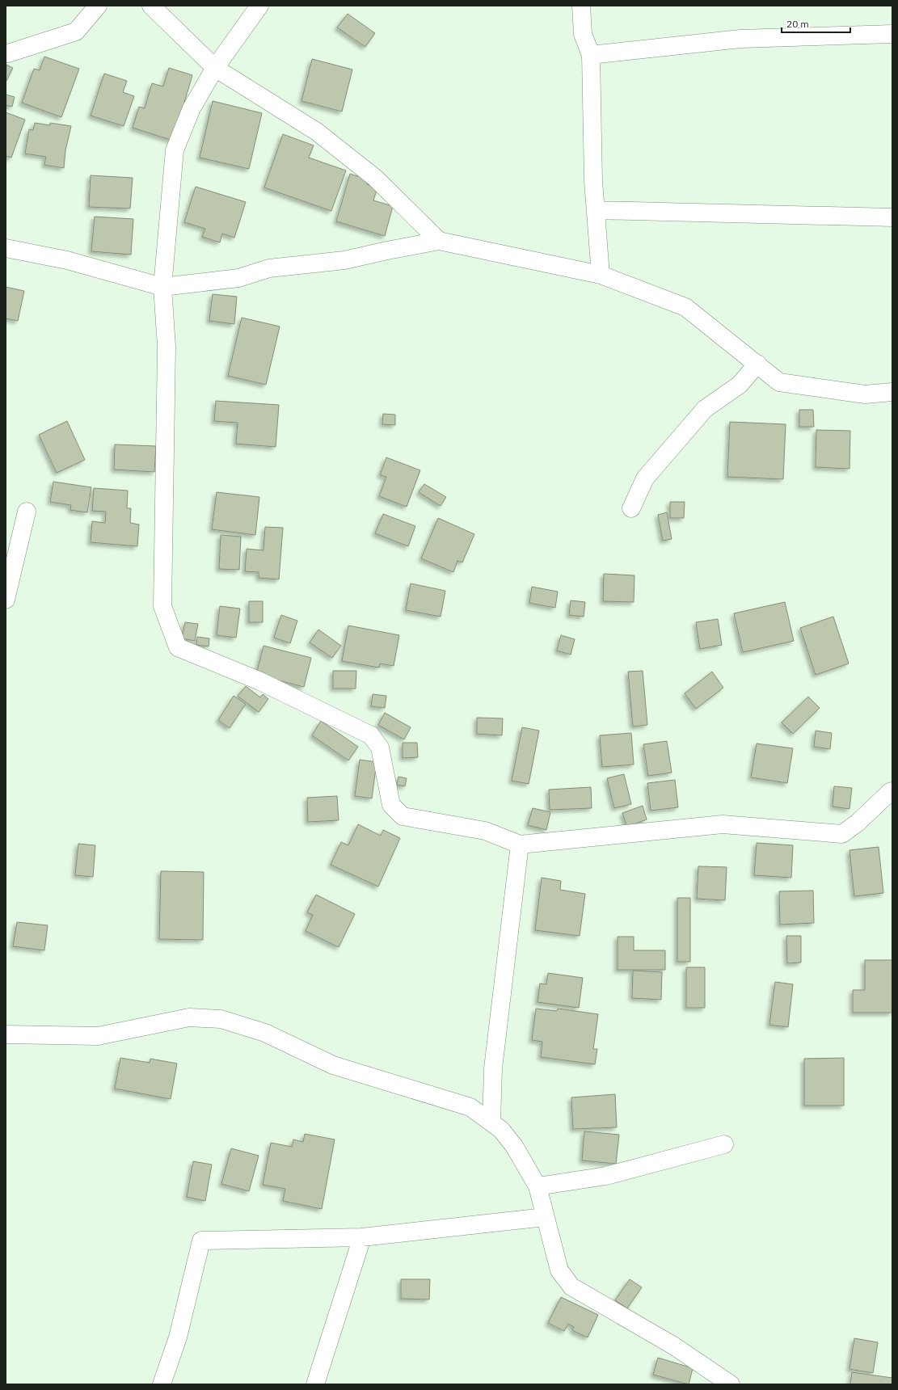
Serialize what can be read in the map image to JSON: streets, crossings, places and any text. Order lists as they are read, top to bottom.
{
  "scale_bar": "20 m"
}
